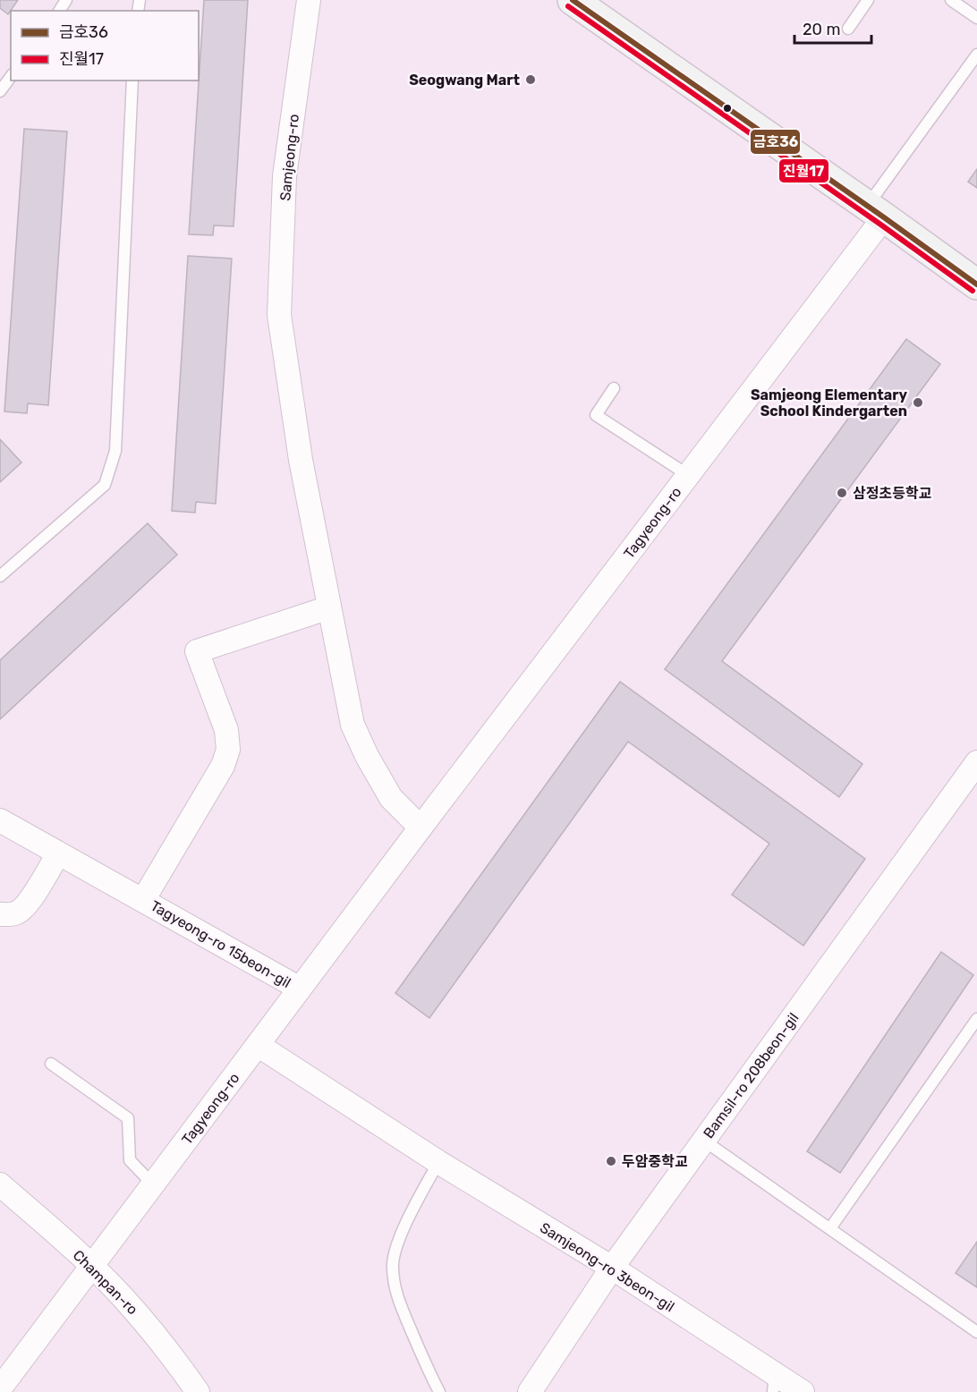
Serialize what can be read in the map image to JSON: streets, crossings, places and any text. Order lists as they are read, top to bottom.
{
  "streets": {
    "street": [
      "Samjeong-ro",
      "Tagyeong-ro",
      "Tagyeong-ro 15beon-gil",
      "Bamsil-ro 208beon-gil",
      "Samjeong-ro 3beon-gil",
      "Champan-ro"
    ]
  },
  "crossings": [
    ["Samjeong-ro", "Tagyeong-ro 15beon-gil"],
    ["Tagyeong-ro", "Tagyeong-ro 15beon-gil"],
    ["Tagyeong-ro", "Samjeong-ro 3beon-gil"],
    ["Tagyeong-ro", "Champan-ro"],
    ["Bamsil-ro 208beon-gil", "Samjeong-ro 3beon-gil"]
  ],
  "places": [
    "Seogwang Mart",
    "Samjeong Elementary School Kindergarten",
    "삼정초등학교",
    "두암중학교"
  ],
  "lines": ["transit line 금호36", "transit line 진월17"],
  "legend": ["금호36", "진월17"],
  "scale_bar": "20 m"
}
